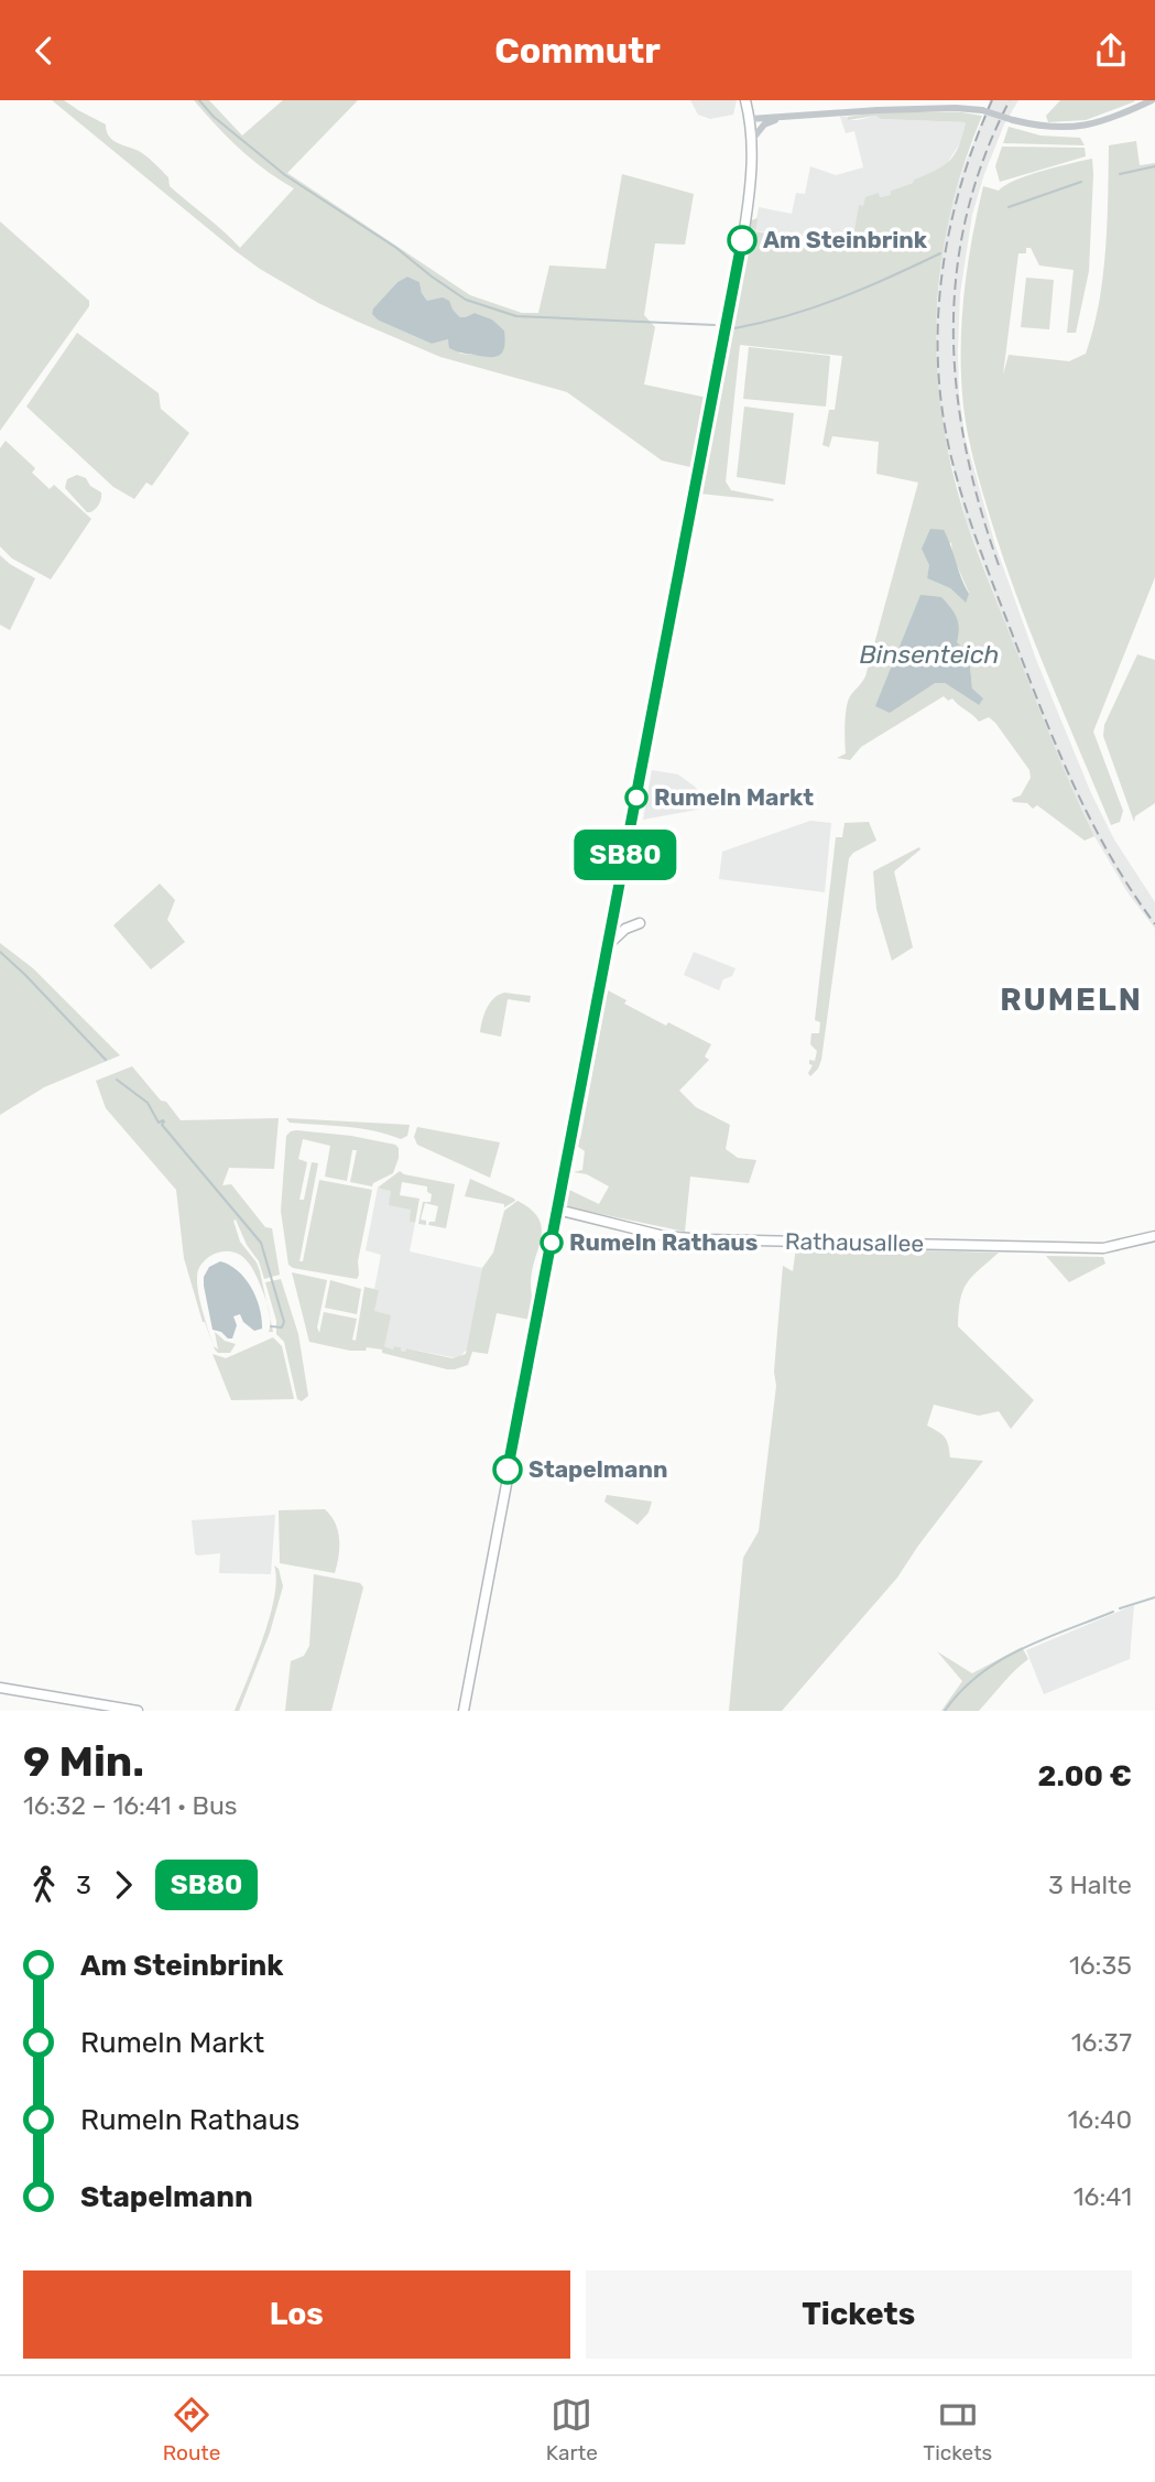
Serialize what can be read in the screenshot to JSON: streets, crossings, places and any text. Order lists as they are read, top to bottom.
{
  "streets": {
    "main road": ["Rathausallee"]
  },
  "districts": ["RUMELN"],
  "water": ["Binsenteich"],
  "places": [
    "Am Steinbrink",
    "Rumeln Markt",
    "Rumeln Rathaus",
    "Stapelmann"
  ],
  "lines": ["bus line SB80"],
  "page": {
    "header": "Commutr",
    "on_map": "SB80",
    "heading": ["9 Min.", "16:32 – 16:41 · Bus", "2.00 €"],
    "legs": ["3", "SB80", "3 Halte"],
    "list": [
      {
        "name": "Am Steinbrink",
        "value": "16:35"
      },
      {
        "name": "Rumeln Markt",
        "value": "16:37"
      },
      {
        "name": "Rumeln Rathaus",
        "value": "16:40"
      },
      {
        "name": "Stapelmann",
        "value": "16:41"
      }
    ],
    "buttons": ["Los", "Tickets"],
    "tabs": ["Route", "Karte", "Tickets"]
  }
}
